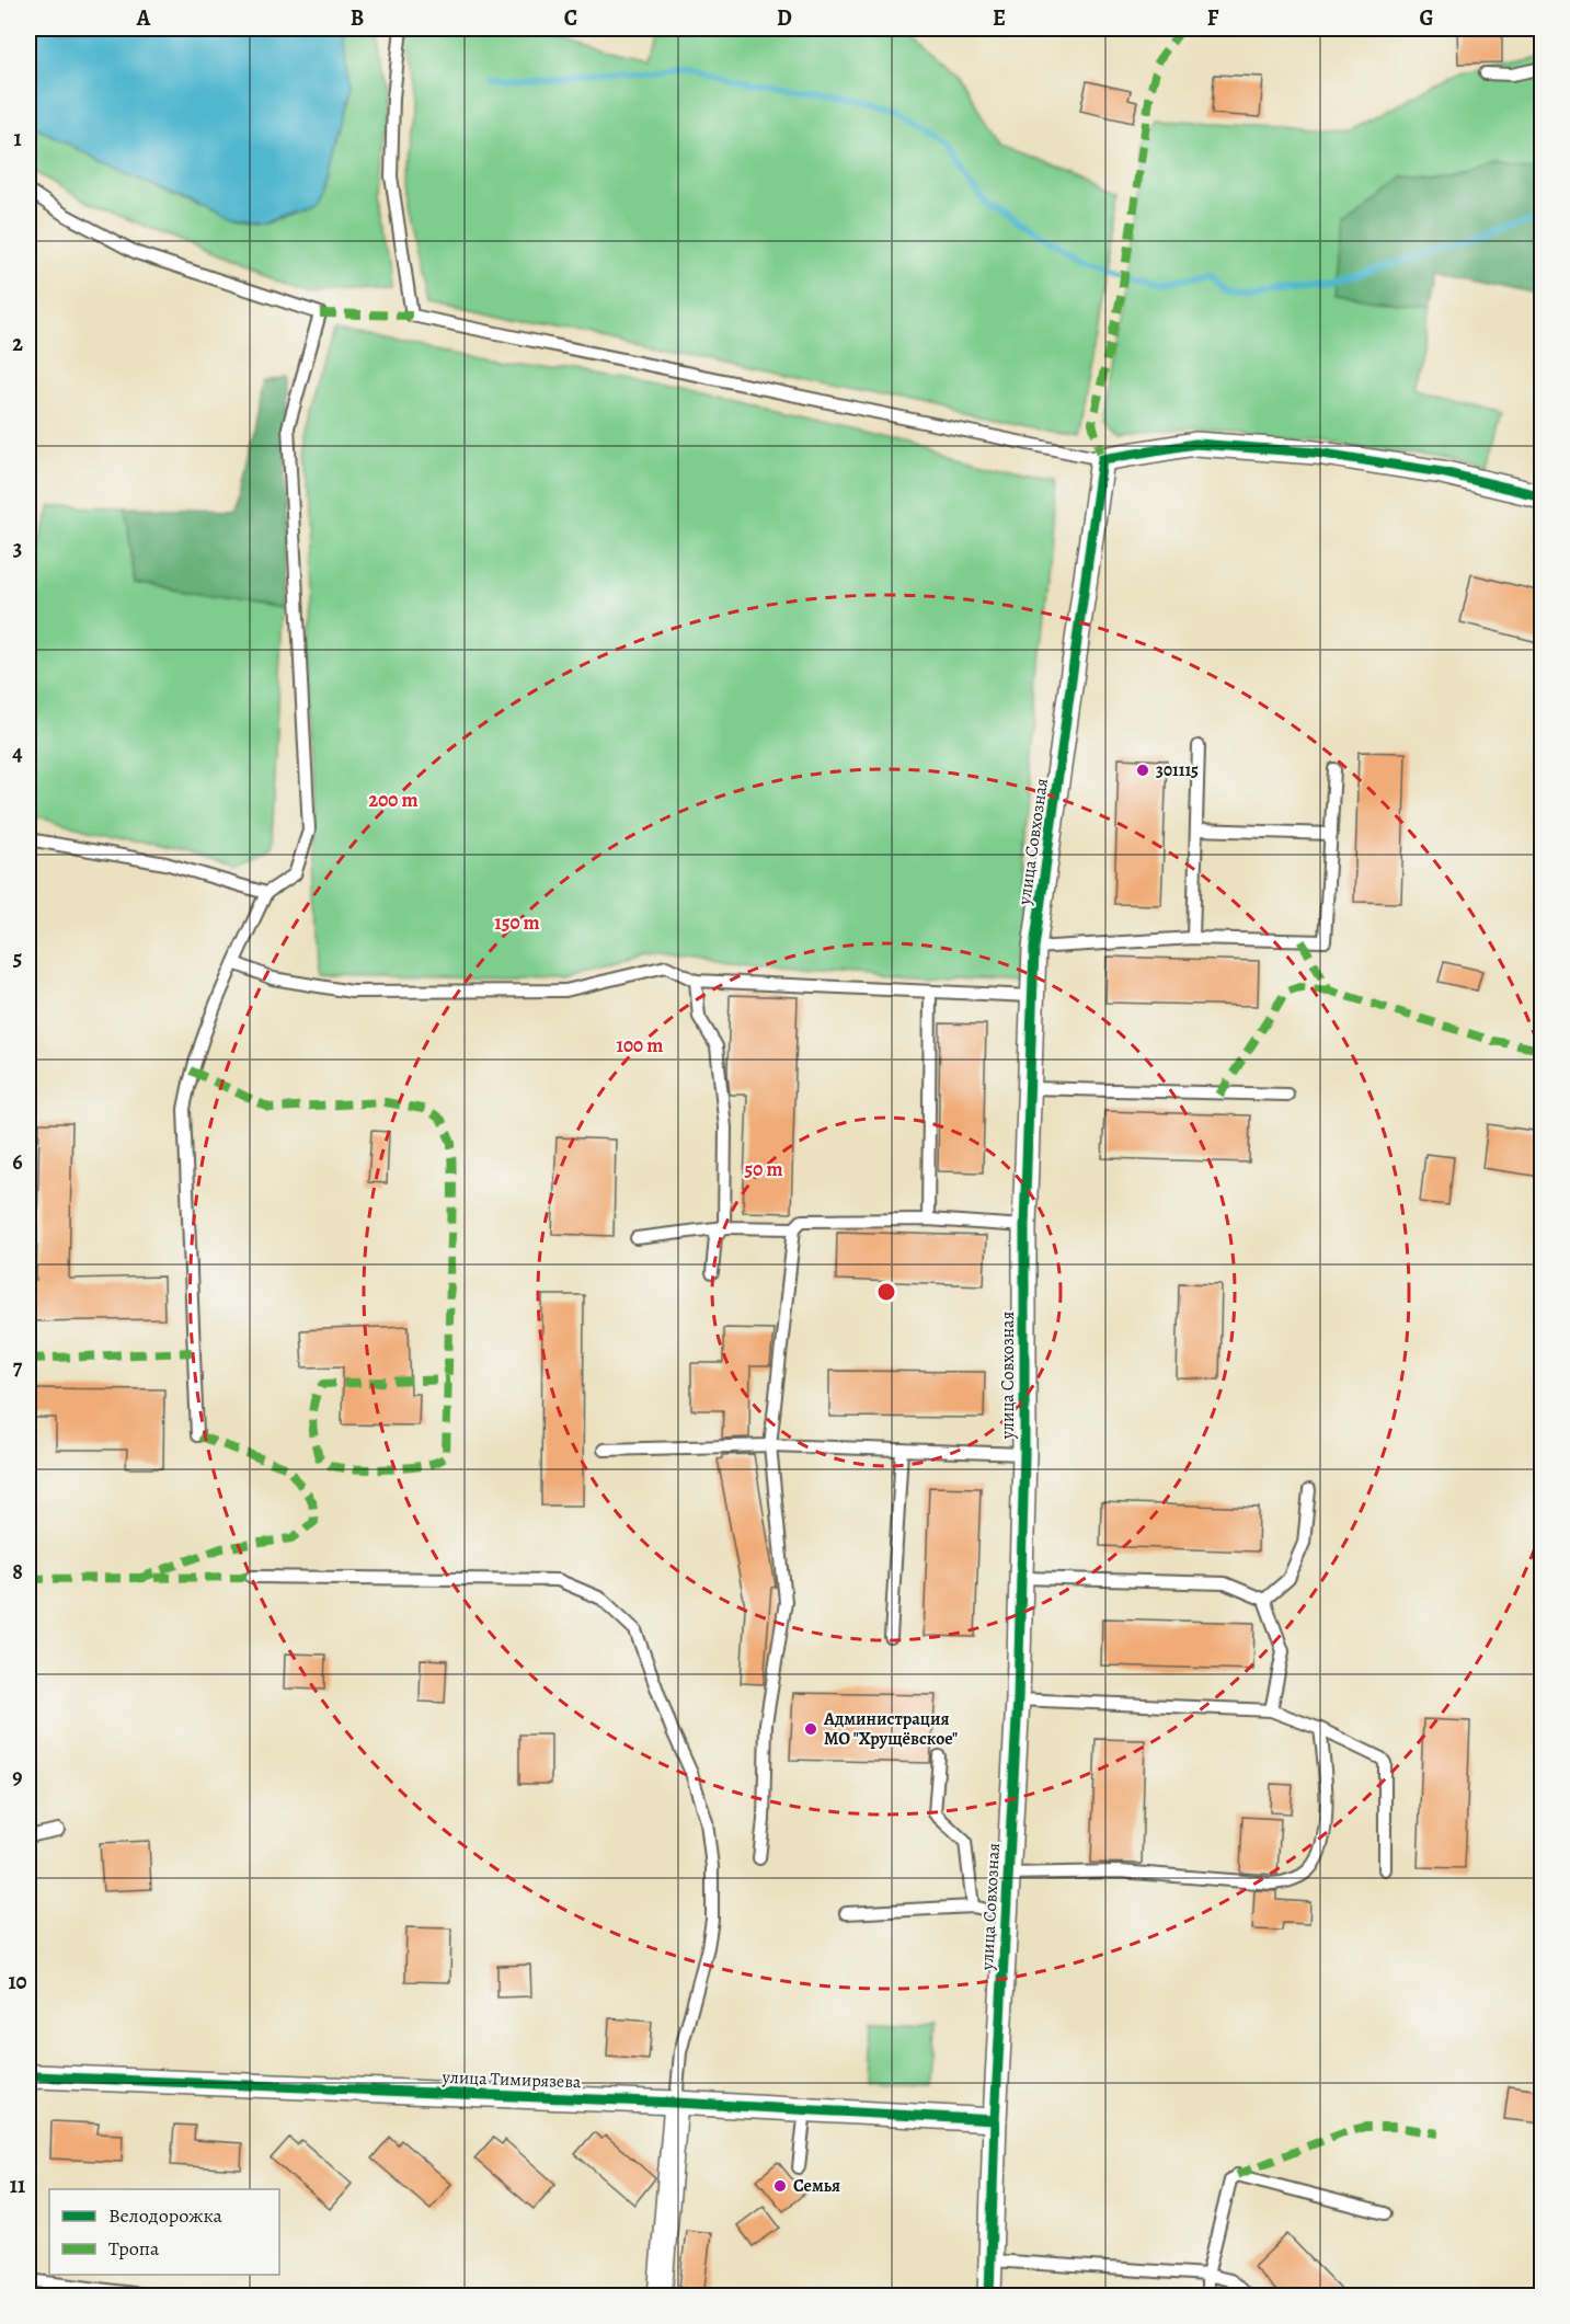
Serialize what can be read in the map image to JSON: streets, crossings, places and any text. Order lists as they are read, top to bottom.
{
  "streets": {
    "street": ["улица Совхозная", "улица Тимирязева"]
  },
  "crossings": [
    ["улица Совхозная", "улица Тимирязева"]
  ],
  "places": ["301115", "Администрация МО \"Хрущёвское\"", "Семья"],
  "legend": ["Велодорожка", "Тропа"],
  "grid": {
    "columns": [
      "A",
      "B",
      "C",
      "D",
      "E",
      "F",
      "G"
    ],
    "rows": [
      "1",
      "2",
      "3",
      "4",
      "5",
      "6",
      "7",
      "8",
      "9",
      "10",
      "11"
    ]
  },
  "rings": [
    "200 m",
    "150 m",
    "100 m",
    "50 m"
  ]
}
